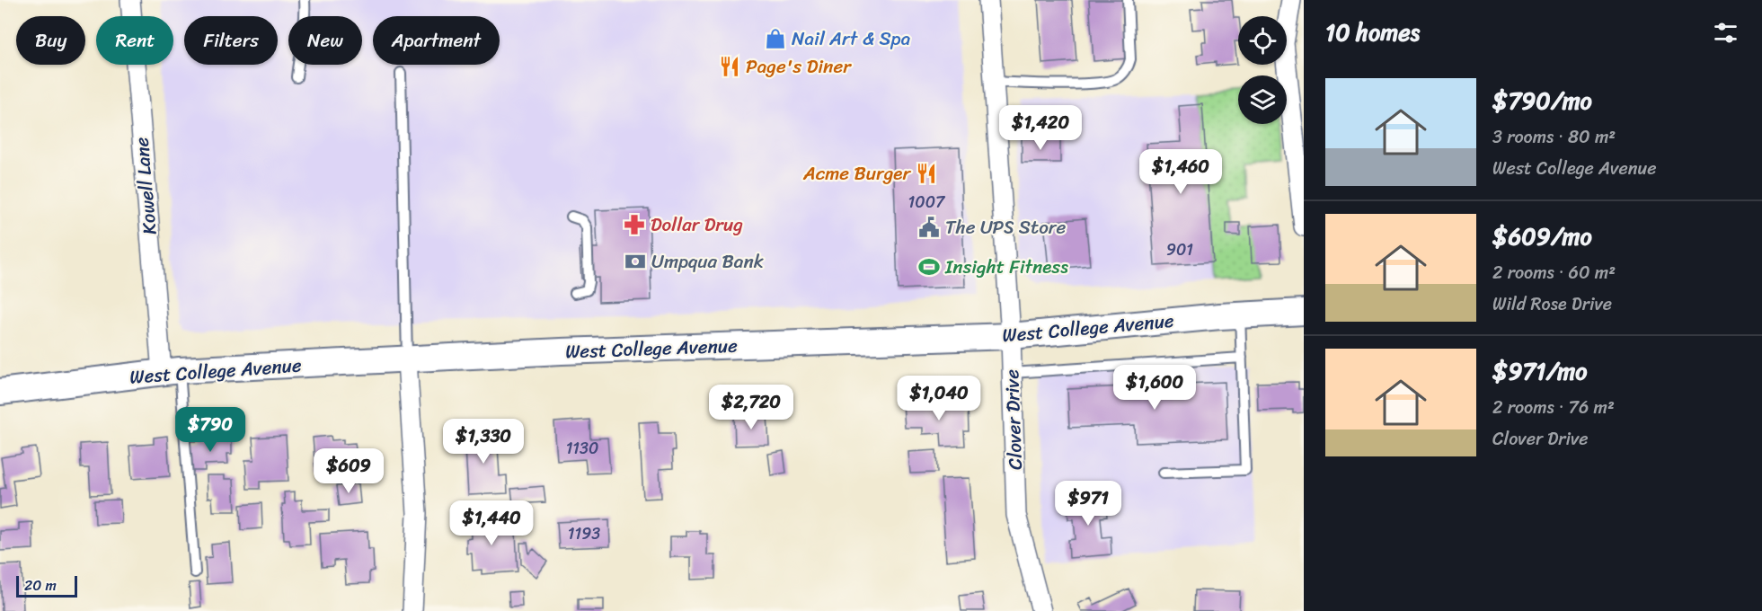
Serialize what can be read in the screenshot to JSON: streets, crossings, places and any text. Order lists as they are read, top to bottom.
{
  "streets": {
    "main road": ["West College Avenue"],
    "street": ["Kowell Lane", "Clover Drive"]
  },
  "crossings": [
    ["Kowell Lane", "West College Avenue"],
    ["West College Avenue", "Clover Drive"]
  ],
  "places": {
    "shop": ["Nail Art & Spa"],
    "restaurant": ["Page's Diner", "Acme Burger"],
    "pharmacy": ["Dollar Drug"],
    "public building": ["The UPS Store"],
    "bank": ["Umpqua Bank"],
    "sports": ["Insight Fitness"]
  },
  "house_numbers": [
    "1007",
    "901",
    "1130",
    "1193"
  ],
  "scale_bar": "20 m",
  "page": {
    "heading": "10 homes",
    "chip": [
      "Buy",
      "Rent",
      "Filters",
      "New",
      "Apartment"
    ],
    "list": [
      {
        "name": "$790/mo",
        "note": "3 rooms · 80 m² · West College Avenue"
      },
      {
        "name": "$609/mo",
        "note": "2 rooms · 60 m² · Wild Rose Drive"
      },
      {
        "name": "$971/mo",
        "note": "2 rooms · 76 m² · Clover Drive"
      }
    ],
    "price": [
      "$1,420",
      "$1,460",
      "$1,600",
      "$1,040",
      "$2,720",
      "$790",
      "$1,330",
      "$609",
      "$971",
      "$1,440"
    ],
    "scale": "20 m"
  }
}
